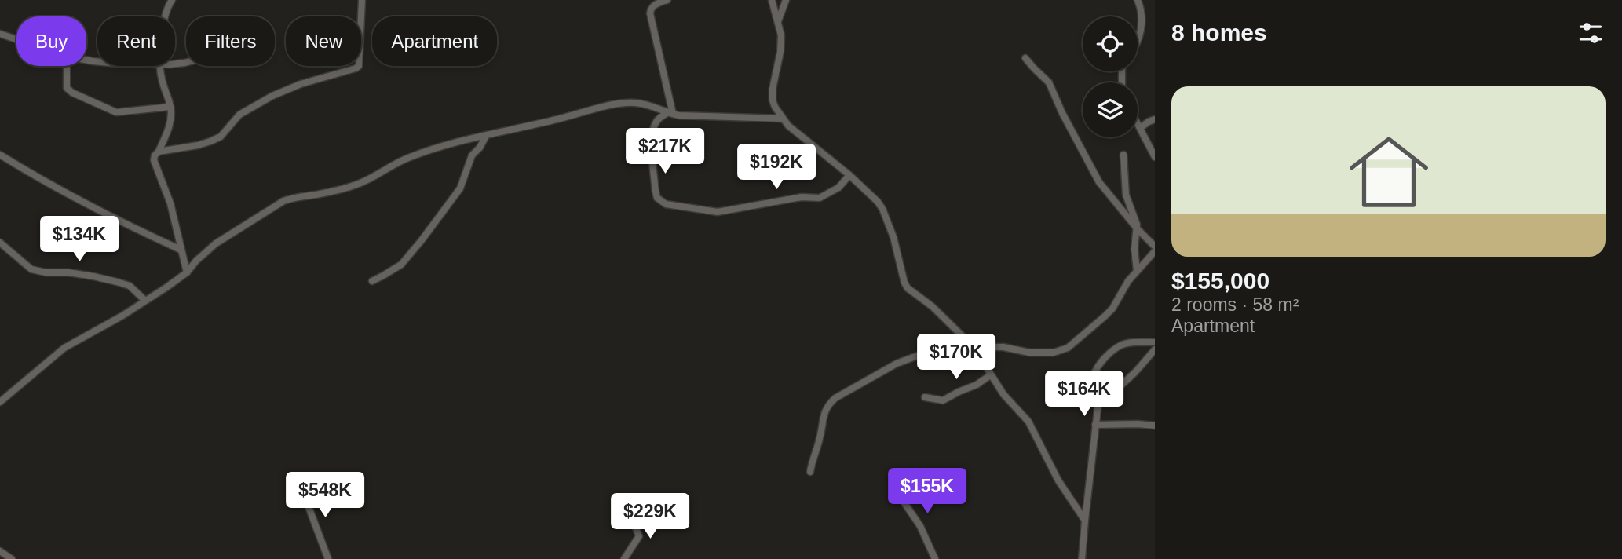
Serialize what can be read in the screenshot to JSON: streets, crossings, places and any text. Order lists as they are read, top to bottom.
{
  "page": {
    "heading": "8 homes",
    "chip": [
      "Buy",
      "Rent",
      "Filters",
      "New",
      "Apartment"
    ],
    "list": [
      {
        "name": "$155,000",
        "note": "2 rooms · 58 m² · Apartment"
      }
    ],
    "price": [
      "$217K",
      "$192K",
      "$134K",
      "$170K",
      "$164K",
      "$155K",
      "$548K",
      "$229K"
    ]
  }
}
